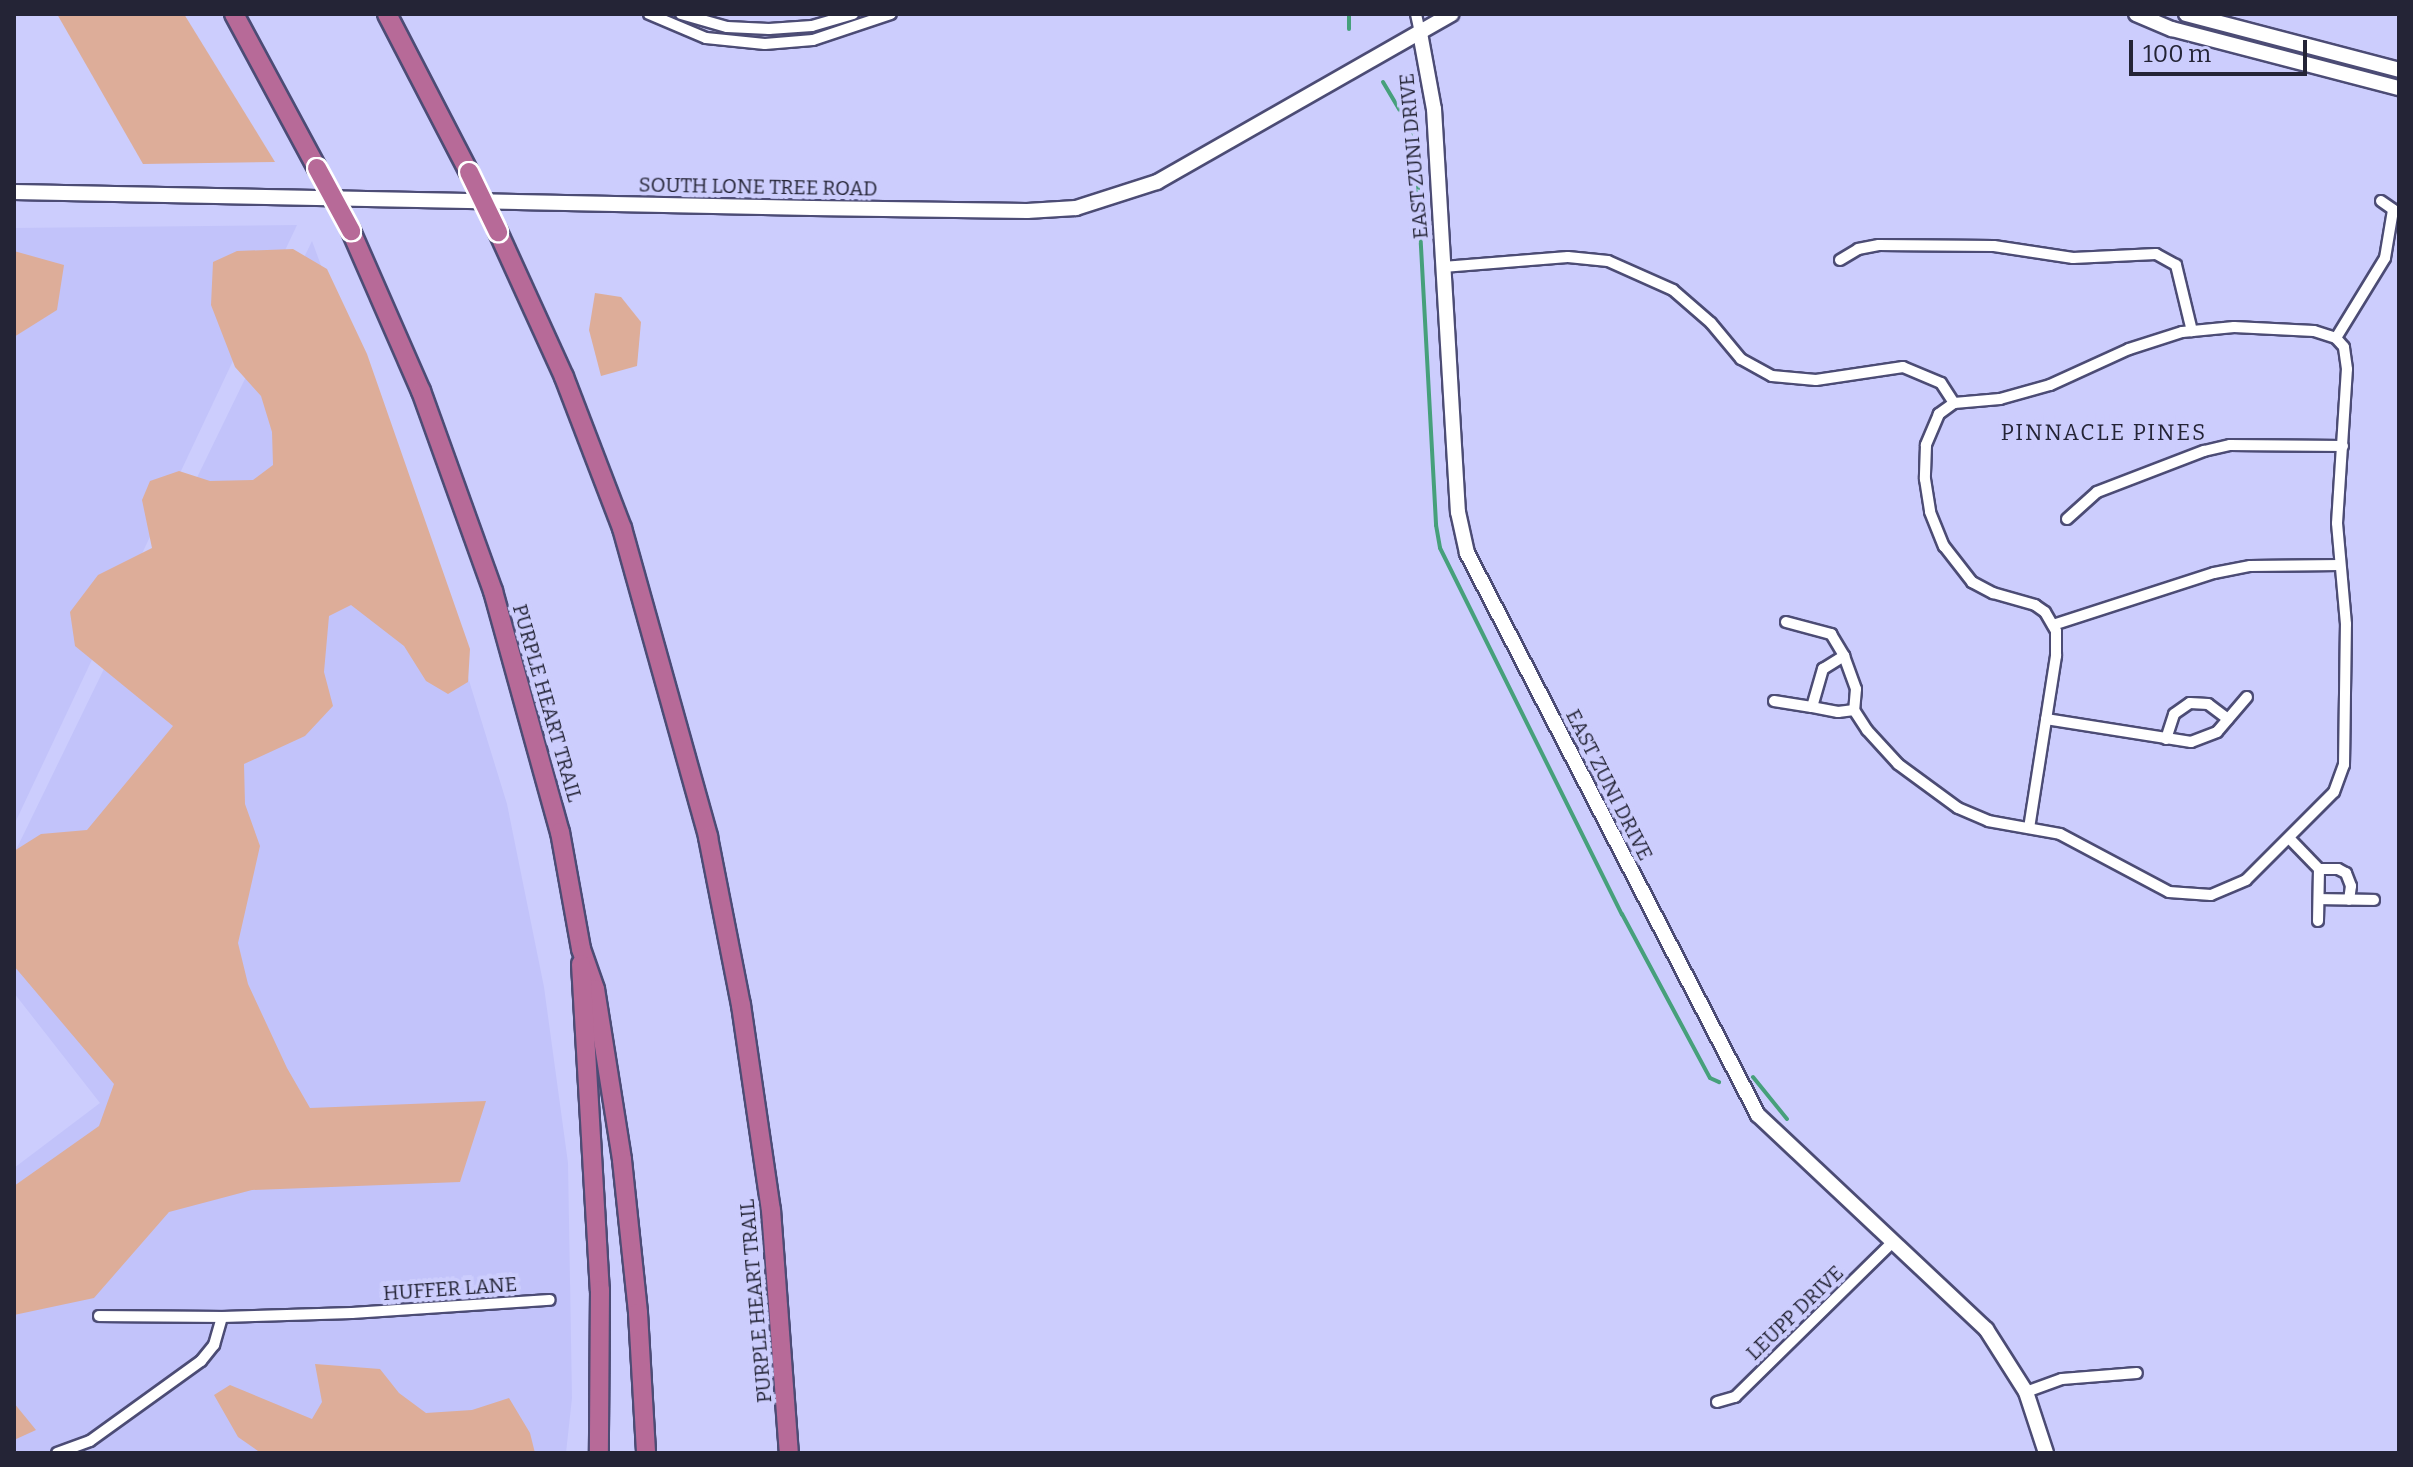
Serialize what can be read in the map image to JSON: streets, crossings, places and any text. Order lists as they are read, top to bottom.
{
  "streets": {
    "highway": ["PURPLE HEART TRAIL"],
    "main road": ["EAST ZUNI DRIVE", "SOUTH LONE TREE ROAD"],
    "street": ["HUFFER LANE", "LEUPP DRIVE"]
  },
  "crossings": [
    ["EAST ZUNI DRIVE", "SOUTH LONE TREE ROAD"],
    ["EAST ZUNI DRIVE", "LEUPP DRIVE"]
  ],
  "districts": ["PINNACLE PINES"],
  "scale_bar": "100 m"
}
